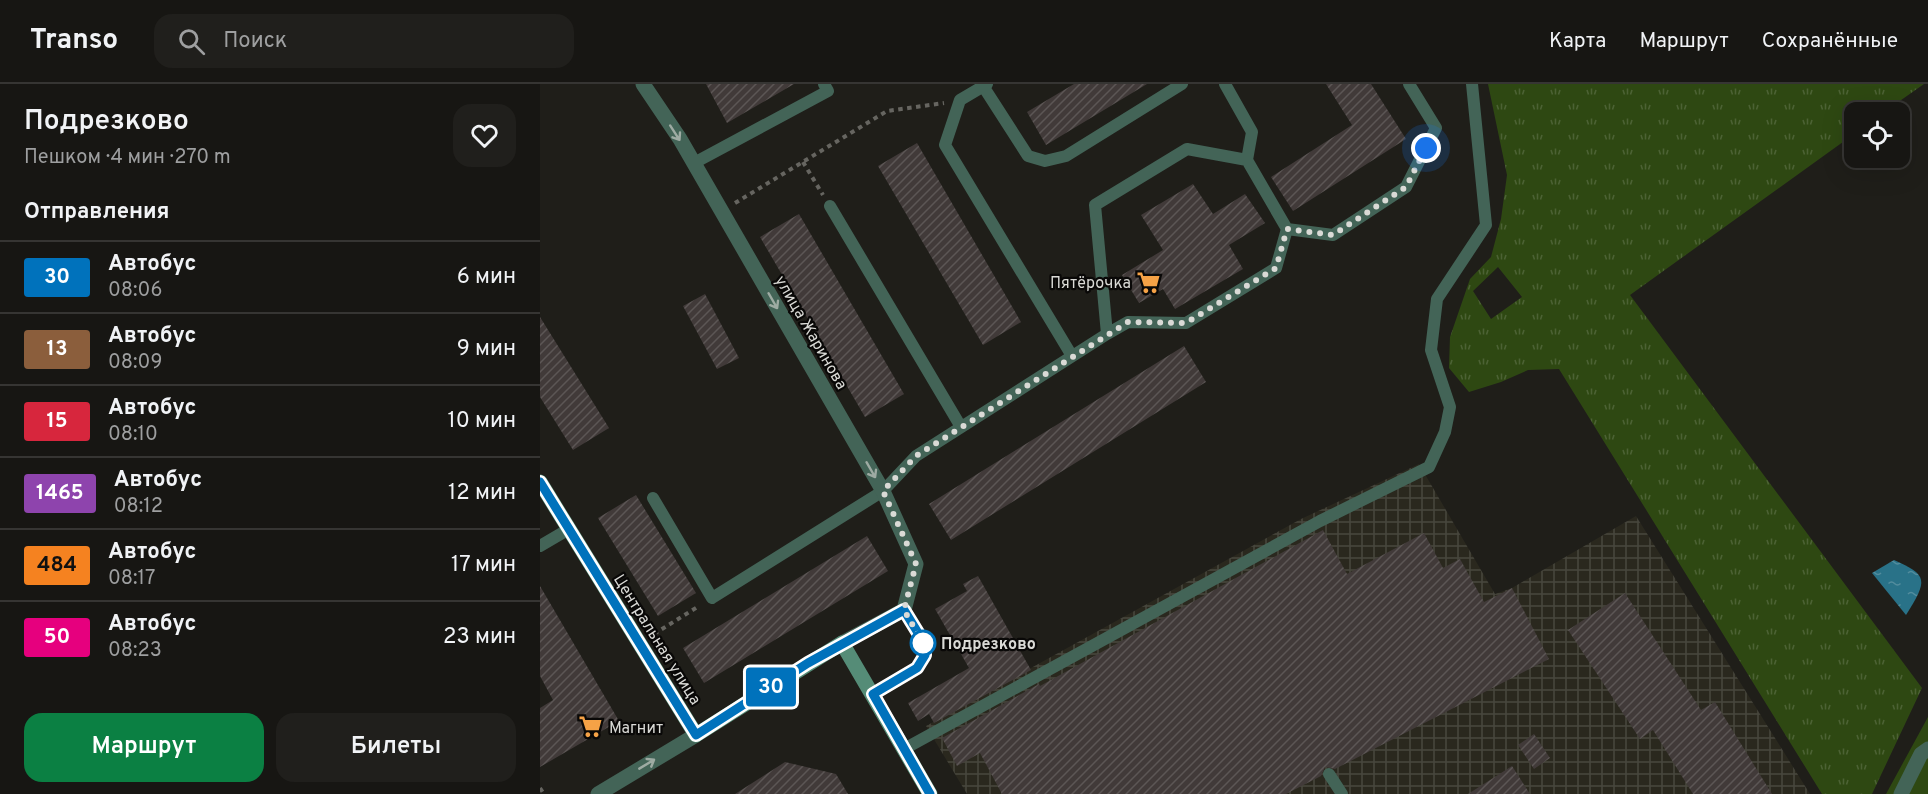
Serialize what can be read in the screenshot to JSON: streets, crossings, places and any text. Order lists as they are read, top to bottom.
{
  "streets": {
    "street": ["улица Жаринова", "Центральная улица"]
  },
  "one_way": ["улица Жаринова"],
  "places": {
    "supermarket": ["Пятёрочка", "Магнит"],
    "other": ["Подрезково"]
  },
  "lines": ["bus line 30"],
  "page": {
    "header": "Transo",
    "search": "Поиск",
    "nav": ["Карта", "Маршрут", "Сохранённые"],
    "heading": [
      ["Подрезково", "Пешком · 4 мин · 270 m"],
      "Отправления"
    ],
    "on_map": "30",
    "list": [
      {
        "mark": "30",
        "name": "Автобус",
        "note": "08:06",
        "value": "6 мин"
      },
      {
        "mark": "13",
        "name": "Автобус",
        "note": "08:09",
        "value": "9 мин"
      },
      {
        "mark": "15",
        "name": "Автобус",
        "note": "08:10",
        "value": "10 мин"
      },
      {
        "mark": "1465",
        "name": "Автобус",
        "note": "08:12",
        "value": "12 мин"
      },
      {
        "mark": "484",
        "name": "Автобус",
        "note": "08:17",
        "value": "17 мин"
      },
      {
        "mark": "50",
        "name": "Автобус",
        "note": "08:23",
        "value": "23 мин"
      }
    ],
    "buttons": ["Маршрут", "Билеты"]
  }
}
